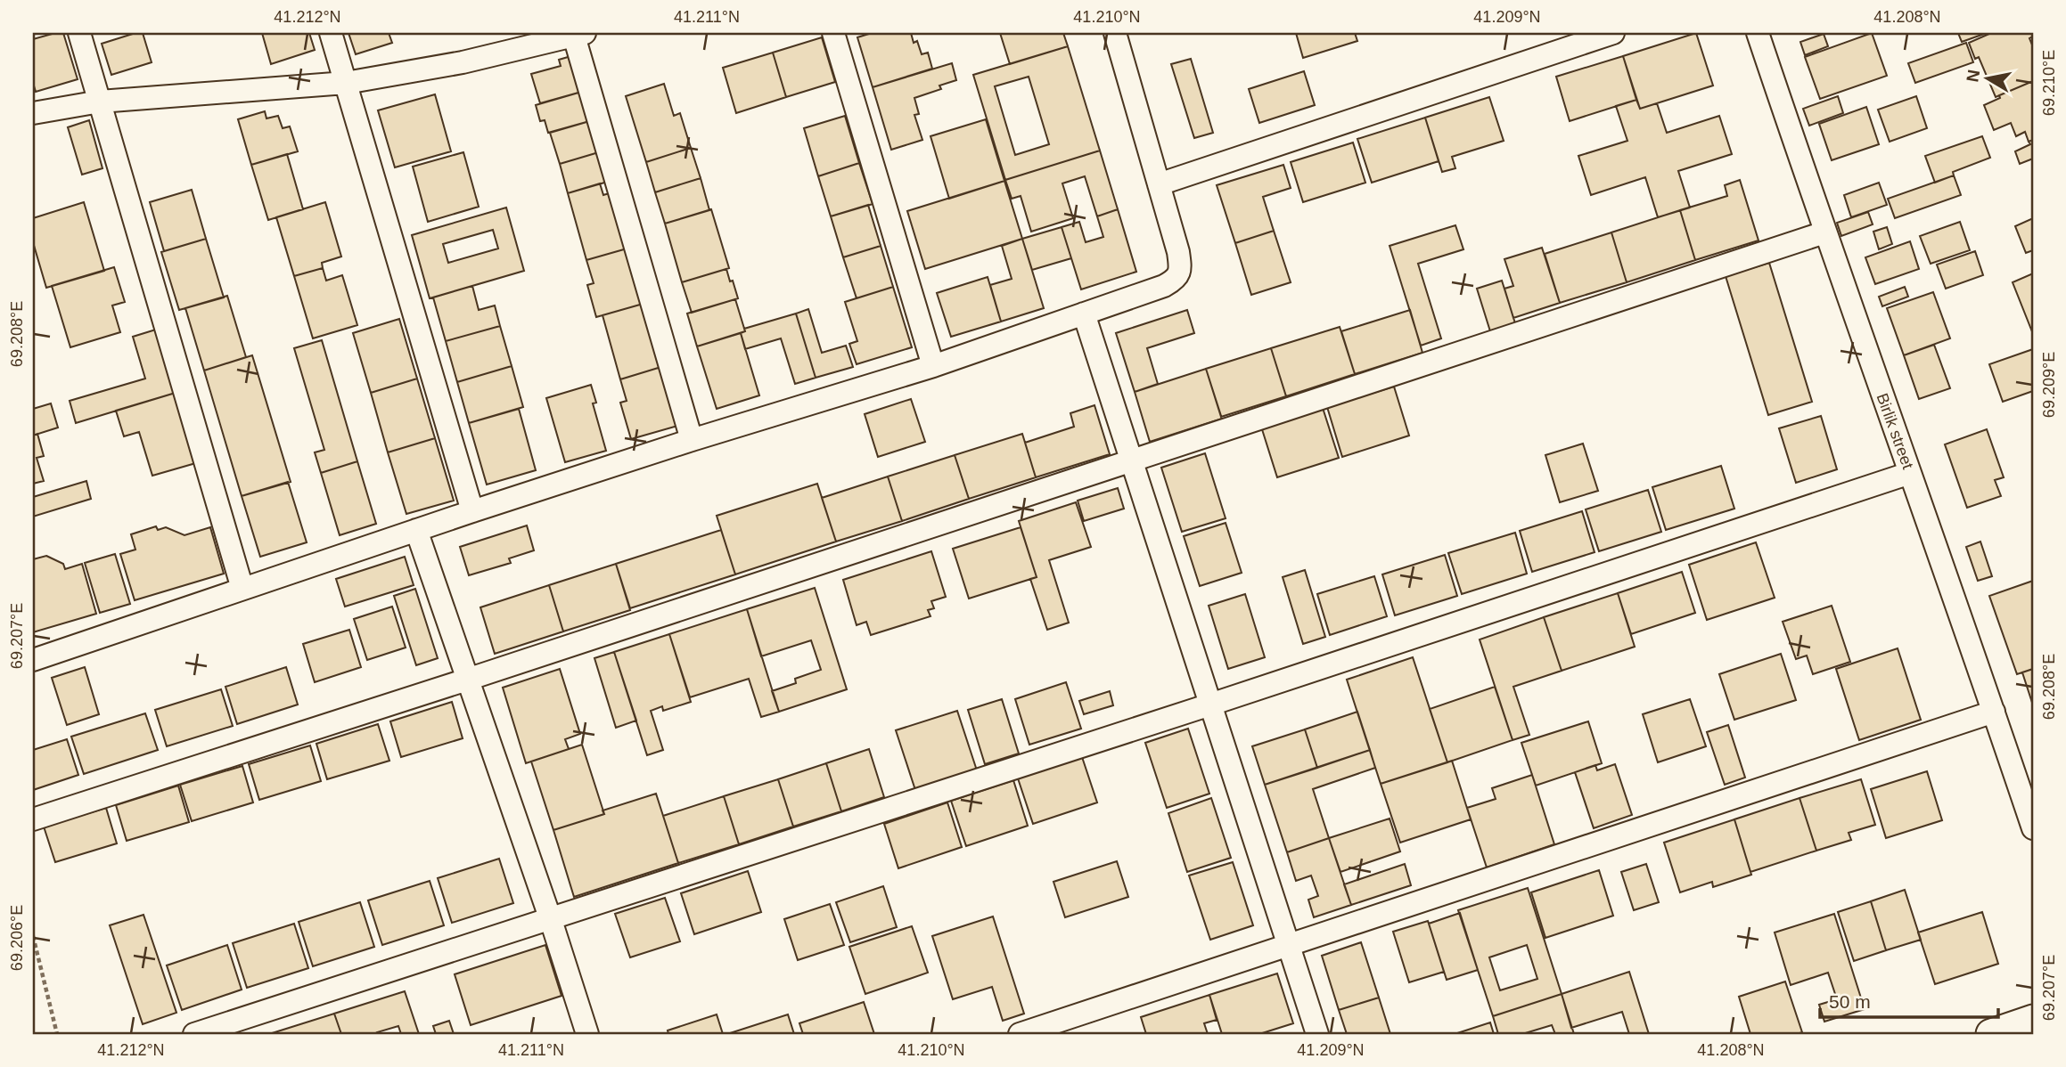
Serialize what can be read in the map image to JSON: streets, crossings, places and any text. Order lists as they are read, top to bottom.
{
  "streets": {
    "street": ["Birlik street"]
  },
  "scale_bar": "50 m",
  "north": "left",
  "coordinates": [
    "41.212°N",
    "41.211°N",
    "41.210°N",
    "41.209°N",
    "41.208°N",
    "69.210°E",
    "69.208°E",
    "69.209°E",
    "69.207°E",
    "69.206°E"
  ]
}
